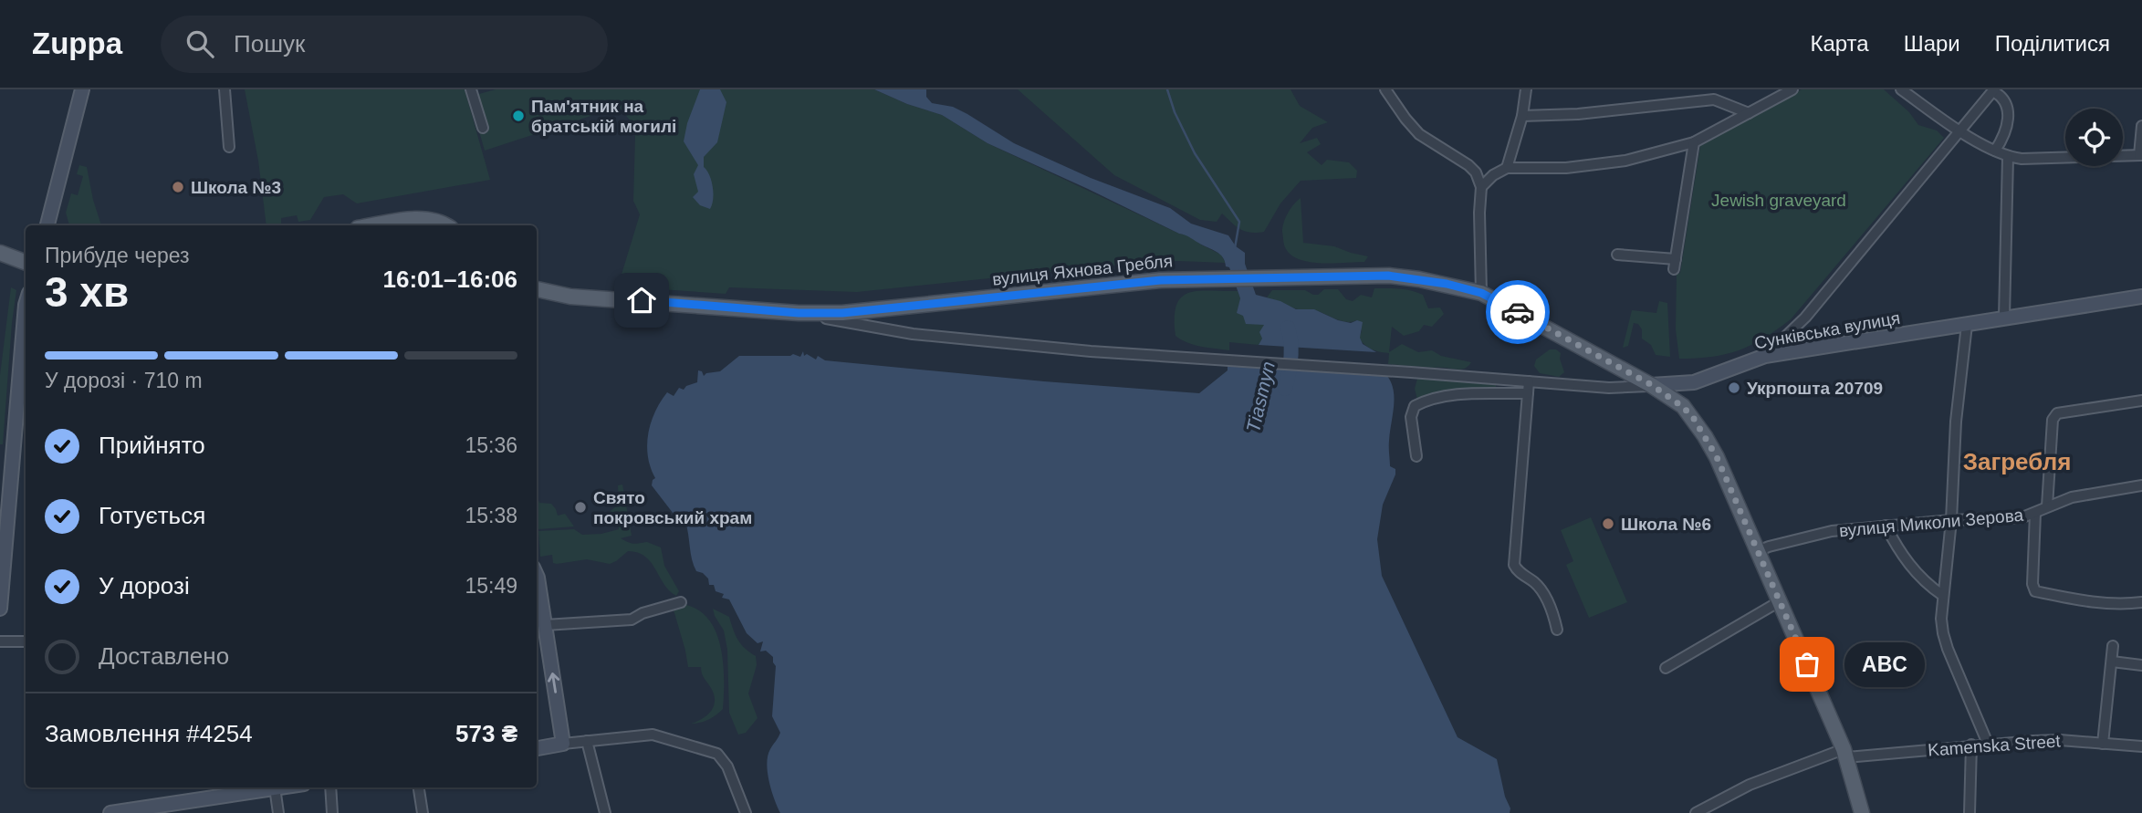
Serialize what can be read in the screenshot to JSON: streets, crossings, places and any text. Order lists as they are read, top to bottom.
{
  "streets": {
    "main road": ["вулиця Яхнова Гребля"],
    "street": ["Сунківська вулиця", "вулиця Миколи Зерова", "Kamenska Street"]
  },
  "crossings": [
    ["вулиця Яхнова Гребля", "Сунківська вулиця"],
    ["вулиця Яхнова Гребля", "вулиця Миколи Зерова"],
    ["вулиця Яхнова Гребля", "Kamenska Street"]
  ],
  "districts": ["Загребля"],
  "water": ["Tiasmyn"],
  "parks": ["Jewish graveyard"],
  "places": [
    "Пам'ятник на братській могилі",
    "Школа №3",
    "Укрпошта 20709",
    "Свято покровський храм",
    "Школа №6",
    "ABC"
  ],
  "page": {
    "header": "Zuppa",
    "search": "Пошук",
    "nav": ["Карта", "Шари", "Поділитися"],
    "heading": ["3 хв", "Прибуде через", "16:01–16:06"],
    "panel": ["Замовлення #4254", "573 ₴"],
    "bar": "У дорозі · 710 m",
    "list": [
      ["Прийнято", "15:36"],
      ["Готується", "15:38"],
      ["У дорозі", "15:49"],
      "Доставлено"
    ],
    "bubble": "ABC"
  }
}
